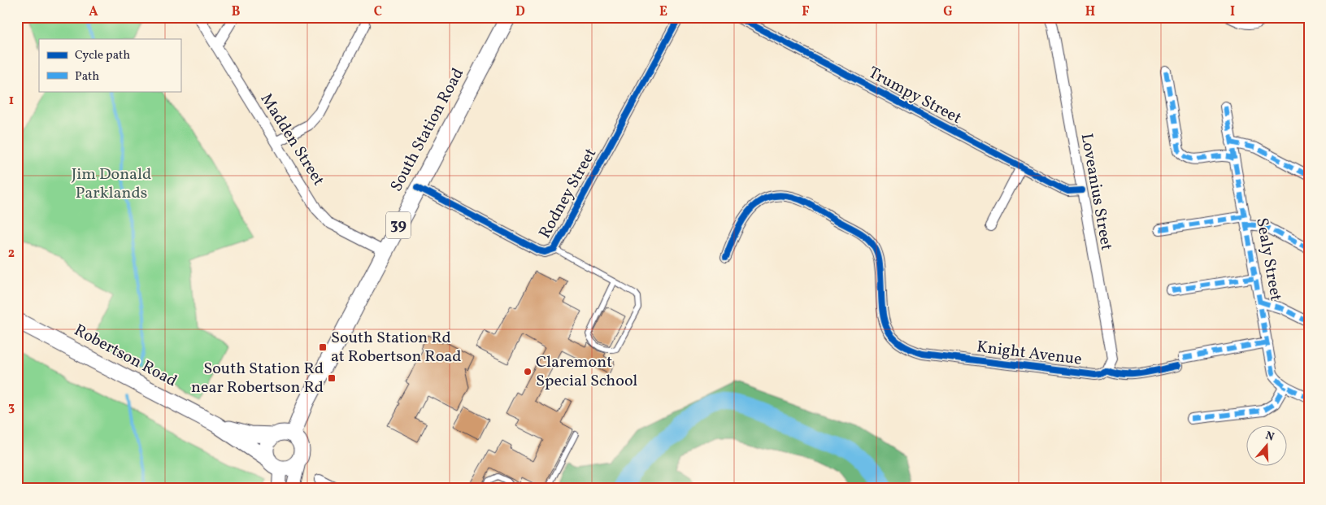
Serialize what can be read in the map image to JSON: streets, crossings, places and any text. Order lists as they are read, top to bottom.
{
  "streets": {
    "main road": ["South Station Road", "39", "Robertson Road"],
    "street": [
      "Trumpy Street",
      "Madden Street",
      "Loveanius Street",
      "Rodney Street",
      "Sealy Street",
      "Knight Avenue"
    ]
  },
  "crossings": [
    ["Trumpy Street", "Loveanius Street"],
    ["South Station Road", "Madden Street"],
    ["South Station Road", "Rodney Street"],
    ["South Station Road", "Robertson Road"],
    ["Loveanius Street", "Knight Avenue"],
    ["Sealy Street", "Knight Avenue"]
  ],
  "parks": ["Jim Donald Parklands"],
  "places": {
    "transit": ["South Station Rd at Robertson Road", "South Station Rd near Robertson Rd"],
    "other": ["Claremont Special School"]
  },
  "legend": ["Cycle path", "Path"],
  "north": "top",
  "grid": {
    "columns": [
      "A",
      "B",
      "C",
      "D",
      "E",
      "F",
      "G",
      "H",
      "I"
    ],
    "rows": ["1", "2", "3"]
  }
}
